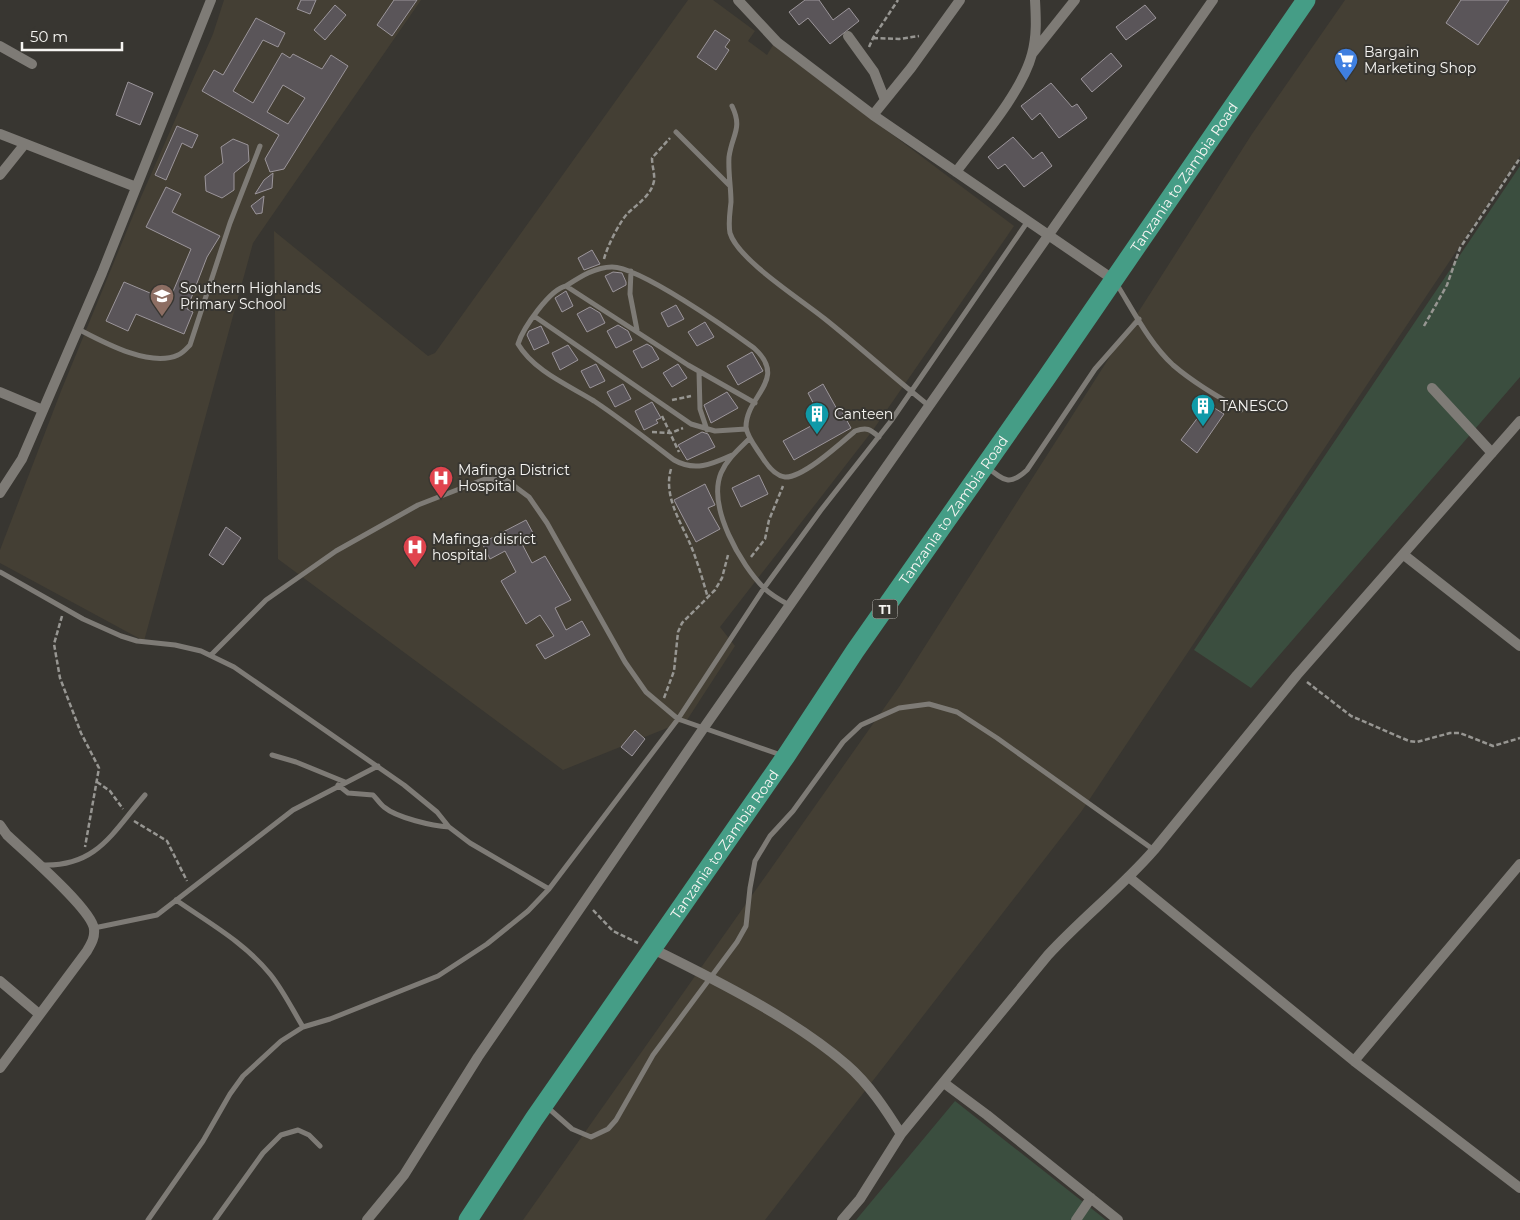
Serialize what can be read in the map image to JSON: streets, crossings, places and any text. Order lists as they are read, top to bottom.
{
  "streets": {
    "highway": ["Tanzania to Zambia Road", "T1"]
  },
  "places": {
    "supermarket": ["Bargain Marketing Shop"],
    "school or university": ["Southern Highlands Primary School"],
    "building": ["TANESCO", "Canteen"],
    "hospital": ["Mafinga District Hospital", "Mafinga disrict hospital"]
  },
  "scale_bar": "50 m"
}
